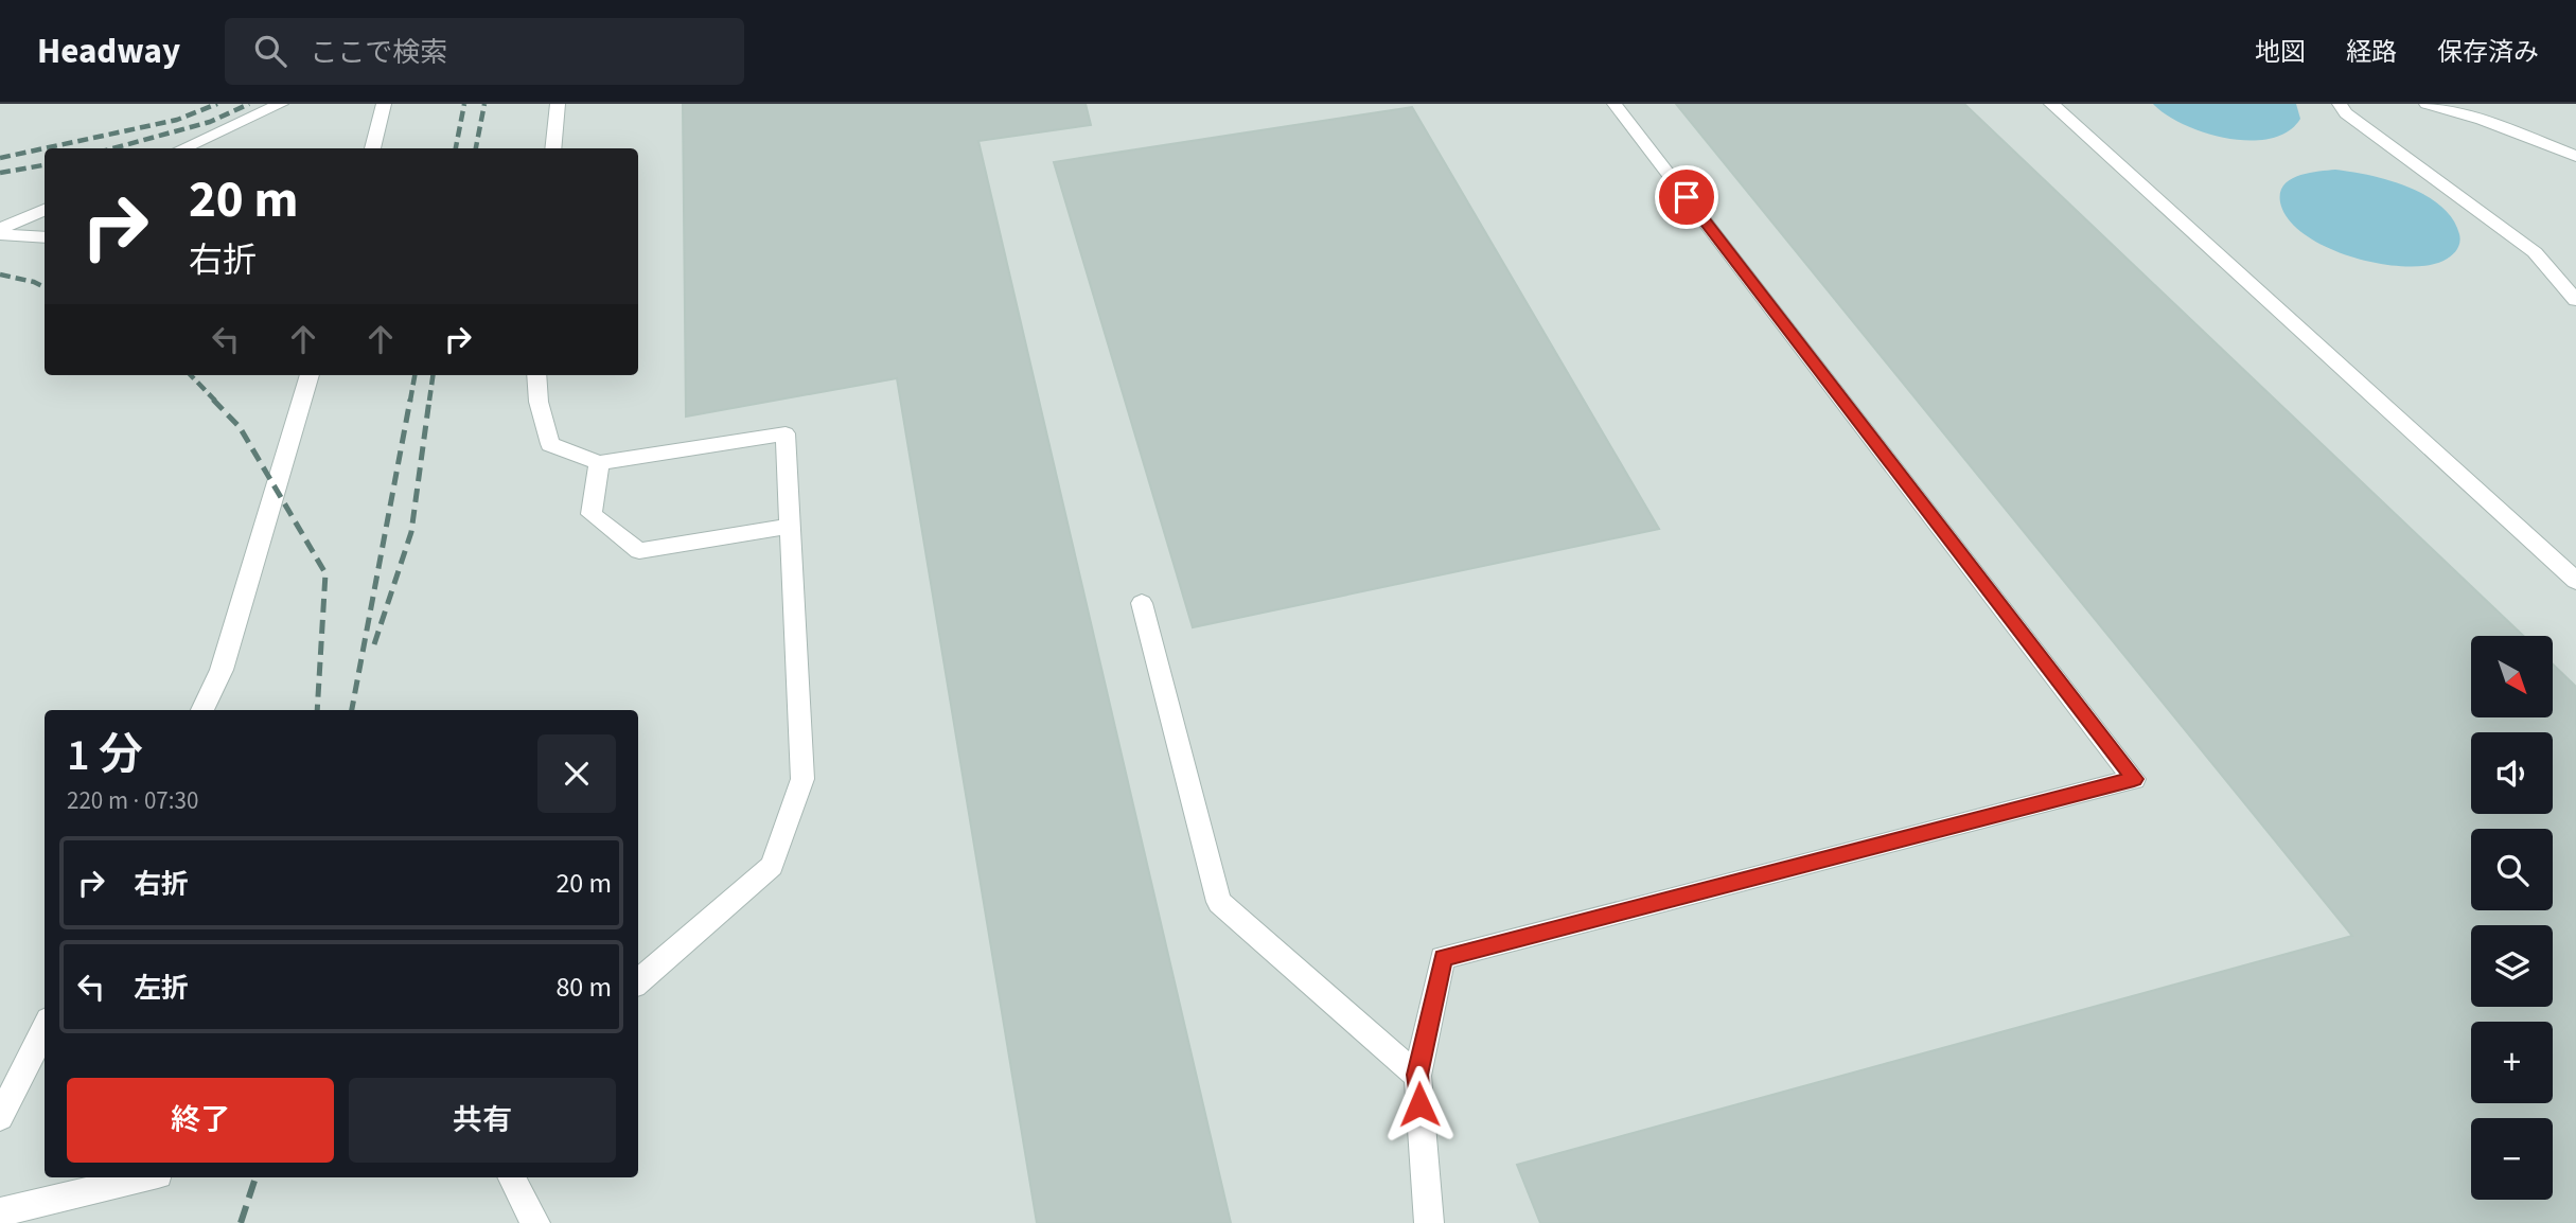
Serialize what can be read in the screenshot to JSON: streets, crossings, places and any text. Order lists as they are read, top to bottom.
{
  "north": "bottom right",
  "page": {
    "header": "Headway",
    "search": "ここで検索",
    "nav": ["地図", "経路", "保存済み"],
    "turn": ["20 m", "右折"],
    "map_buttons": ["+", "−"],
    "heading": ["1 分", "220 m · 07:30"],
    "list": [
      {
        "name": "右折",
        "value": "20 m"
      },
      {
        "name": "左折",
        "value": "80 m"
      }
    ],
    "buttons": ["終了", "共有"]
  }
}
